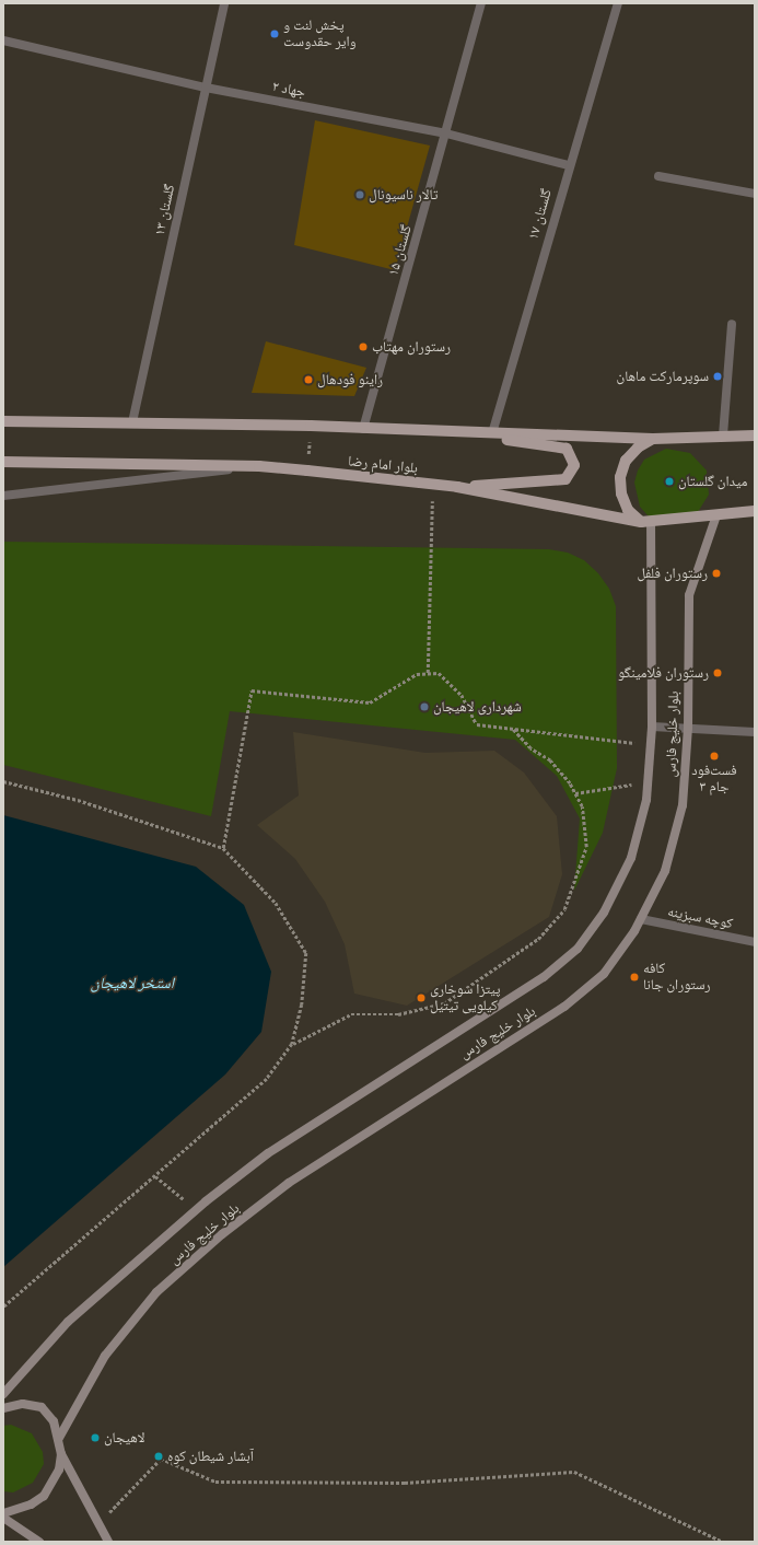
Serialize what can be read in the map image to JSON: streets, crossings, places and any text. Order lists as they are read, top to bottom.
{
  "streets": {
    "main road": ["بلوار امام رضا", "بلوار خلیج فارس"],
    "street": [
      "جهاد ۲",
      "گلستان ۱۳",
      "گلستان ۱۷",
      "گلستان ۱۵",
      "کوچه سبزینه"
    ]
  },
  "crossings": [
    ["جهاد ۲", "گلستان ۱۳"],
    ["جهاد ۲", "گلستان ۱۷"],
    ["جهاد ۲", "گلستان ۱۵"],
    ["بلوار امام رضا", "بلوار خلیج فارس"],
    ["بلوار خلیج فارس", "کوچه سبزینه"]
  ],
  "water": ["استخر لاهیجان"],
  "places": [
    "پخش لنت و وایر حقدوست",
    "تالار ناسیونال",
    "رستوران مهتاب",
    "سوپرمارکت ماهان",
    "راینو فودهال",
    "میدان گلستان",
    "رستوران فلفل",
    "رستوران فلامینگو",
    "شهرداری لاهیجان",
    "فست‌فود جام ۳",
    "کافه رستوران جانا",
    "پیتزا سوخاری کیلویی تیتیل",
    "لاهيجان",
    "آبشار شیطان کوه"
  ]
}
